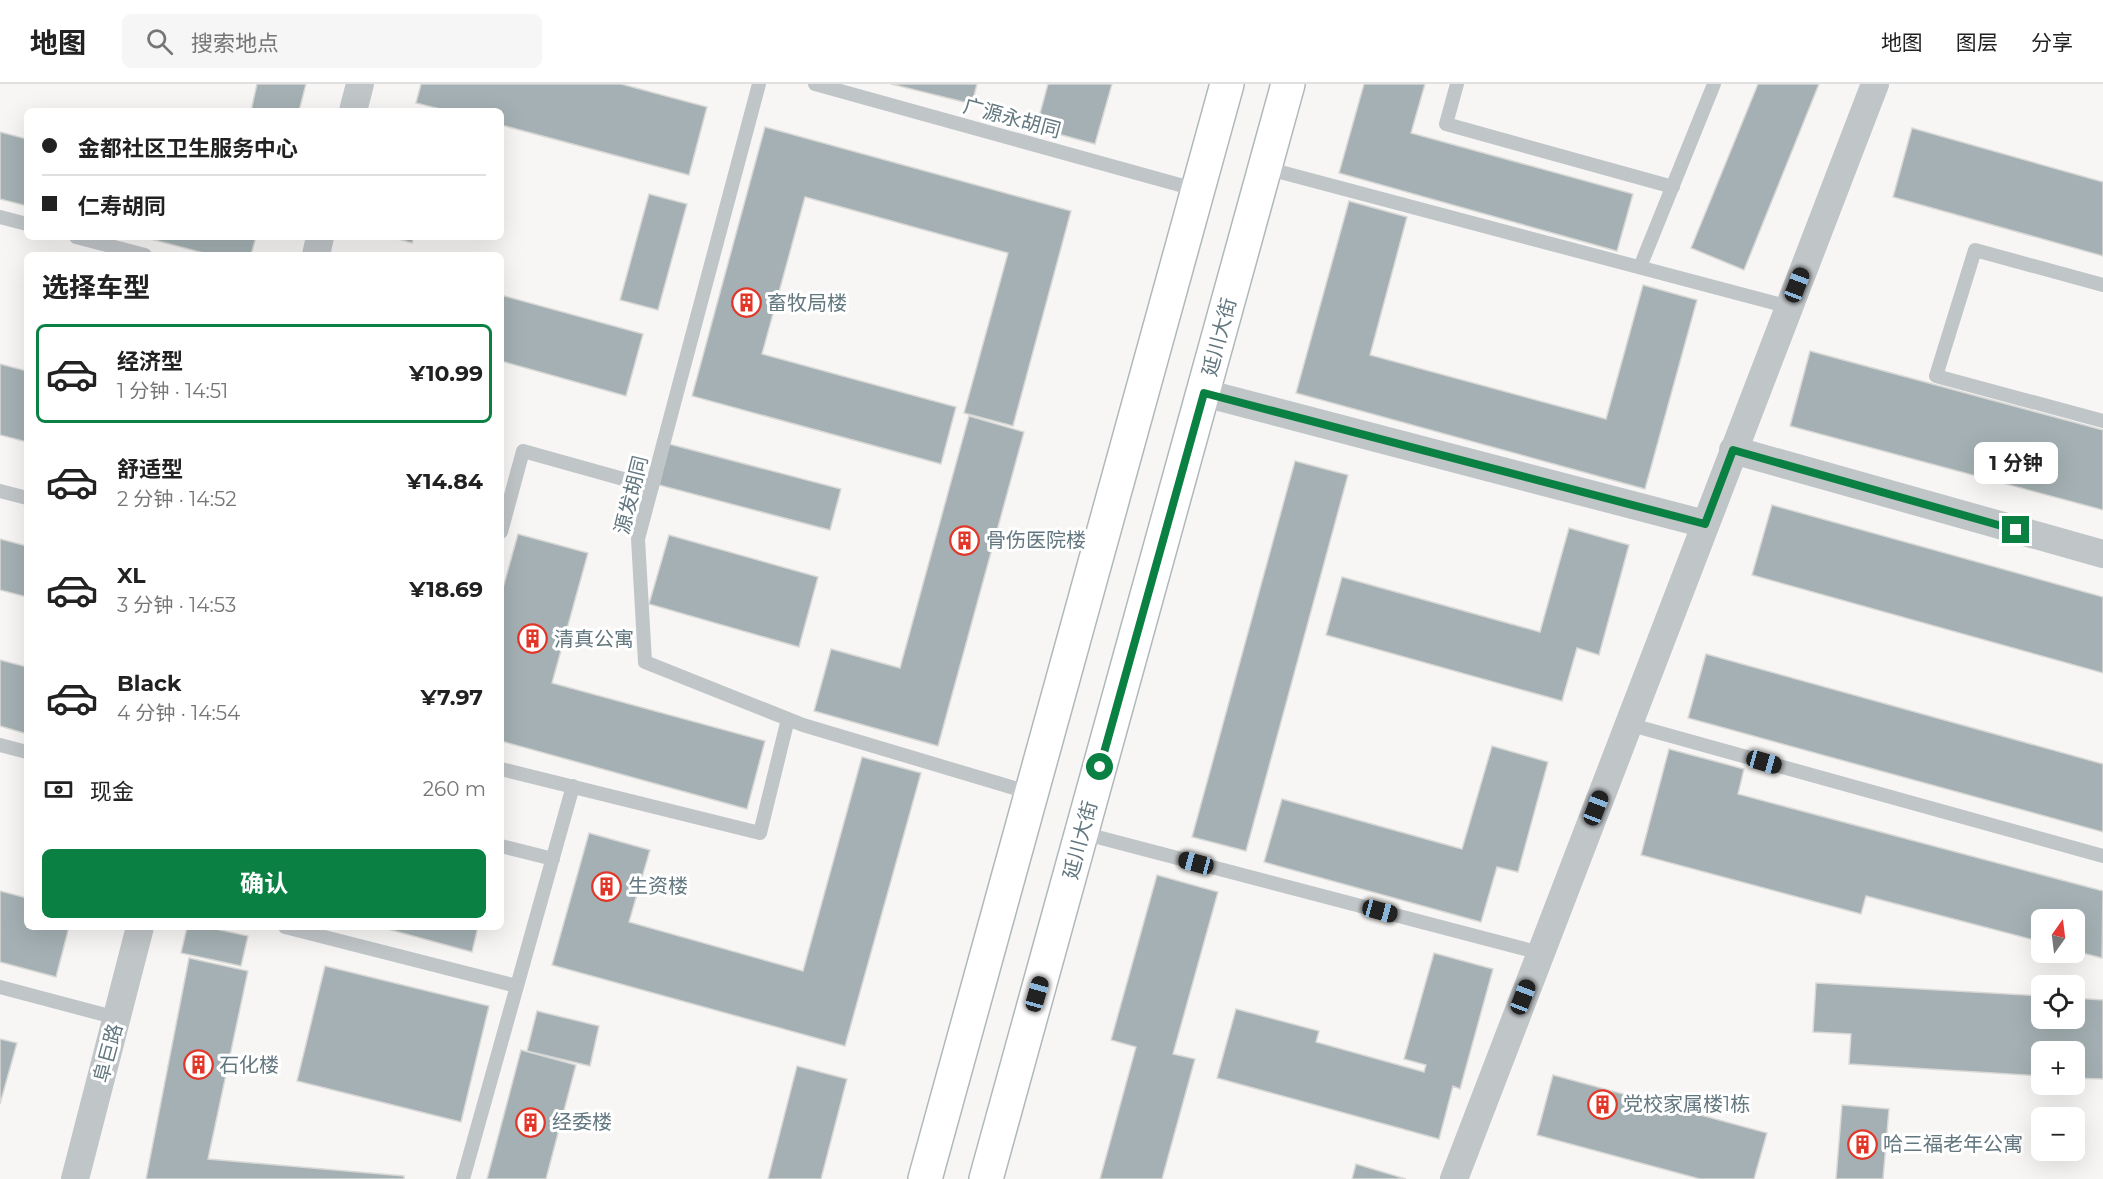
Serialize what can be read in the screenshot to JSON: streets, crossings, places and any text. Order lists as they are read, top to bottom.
{
  "streets": {
    "main road": ["延川大街"],
    "street": ["阜巨路"],
    "lane": ["广源永胡同", "源发胡同"]
  },
  "places": {
    "building": [
      "畜牧局楼",
      "骨伤医院楼",
      "清真公寓",
      "生资楼",
      "石化楼",
      "党校家属楼1栋",
      "经委楼",
      "哈三福老年公寓"
    ]
  },
  "north": "top",
  "page": {
    "header": "地图",
    "search": "搜索地点",
    "nav": ["地图", "图层", "分享"],
    "banner": ["金都社区卫生服务中心", "仁寿胡同"],
    "heading": "选择车型",
    "list": [
      {
        "name": "经济型",
        "note": "1 分钟 · 14:51",
        "value": "¥10.99"
      },
      {
        "name": "舒适型",
        "note": "2 分钟 · 14:52",
        "value": "¥14.84"
      },
      {
        "name": "XL",
        "note": "3 分钟 · 14:53",
        "value": "¥18.69"
      },
      {
        "name": "Black",
        "note": "4 分钟 · 14:54",
        "value": "¥7.97"
      }
    ],
    "bubble": "1 分钟",
    "pay": ["现金", "260 m"],
    "buttons": "确认",
    "map_buttons": ["+", "−"]
  }
}
